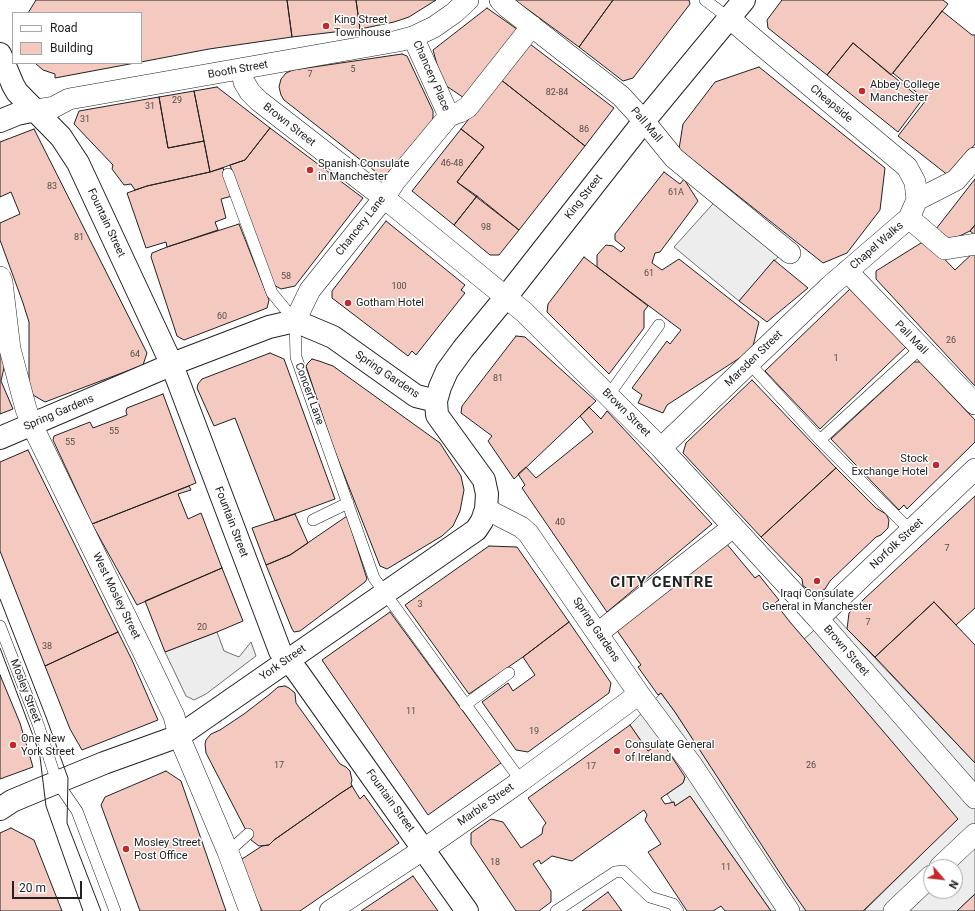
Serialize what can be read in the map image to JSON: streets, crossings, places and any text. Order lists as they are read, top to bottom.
{
  "streets": {
    "street": [
      "Booth Street",
      "Chancery Place",
      "Cheapside",
      "Brown Street",
      "Pall Mall",
      "King Street",
      "Fountain Street",
      "Chancery Lane",
      "Chapel Walks",
      "Marsden Street",
      "Spring Gardens",
      "Norfolk Street",
      "West Mosley Street",
      "York Street",
      "Marble Street"
    ],
    "lane": ["Concert Lane", "Mosley Street"]
  },
  "crossings": [
    ["Booth Street", "Chancery Place"],
    ["Booth Street", "Brown Street"],
    ["Booth Street", "Fountain Street"],
    ["Chancery Place", "Chancery Lane"],
    ["Cheapside", "King Street"],
    ["Cheapside", "Chapel Walks"],
    ["Brown Street", "King Street"],
    ["Brown Street", "Chancery Lane"],
    ["Brown Street", "Marsden Street"],
    ["Brown Street", "Norfolk Street"],
    ["Pall Mall", "King Street"],
    ["Pall Mall", "Chapel Walks"],
    ["Pall Mall", "Marsden Street"],
    ["King Street", "Spring Gardens"],
    ["Fountain Street", "Spring Gardens"],
    ["Fountain Street", "York Street"],
    ["Fountain Street", "Marble Street"],
    ["Chancery Lane", "Spring Gardens"],
    ["Chancery Lane", "Concert Lane"],
    ["Chapel Walks", "Marsden Street"],
    ["Spring Gardens", "Concert Lane"],
    ["Spring Gardens", "West Mosley Street"],
    ["Spring Gardens", "York Street"],
    ["Spring Gardens", "Marble Street"],
    ["Concert Lane", "York Street"],
    ["Concert Lane", "Marble Street"],
    ["West Mosley Street", "York Street"],
    ["York Street", "Mosley Street"]
  ],
  "districts": ["CITY CENTRE"],
  "places": [
    "King Street Townhouse",
    "Abbey College Manchester",
    "Spanish Consulate in Manchester",
    "Gotham Hotel",
    "Stock Exchange Hotel",
    "Iraqi Consulate General in Manchester",
    "One New York Street",
    "Consulate General of Ireland",
    "Mosley Street Post Office"
  ],
  "house_numbers": [
    "5",
    "7",
    "82-84",
    "29",
    "31",
    "31",
    "86",
    "46-48",
    "83",
    "61A",
    "98",
    "81",
    "61",
    "58",
    "100",
    "60",
    "26",
    "64",
    "1",
    "81",
    "55",
    "55",
    "40",
    "7",
    "3",
    "7",
    "20",
    "38",
    "11",
    "19",
    "17",
    "26",
    "17",
    "18",
    "11"
  ],
  "legend": ["Road", "Building"],
  "scale_bar": "20 m",
  "north": "bottom right"
}
